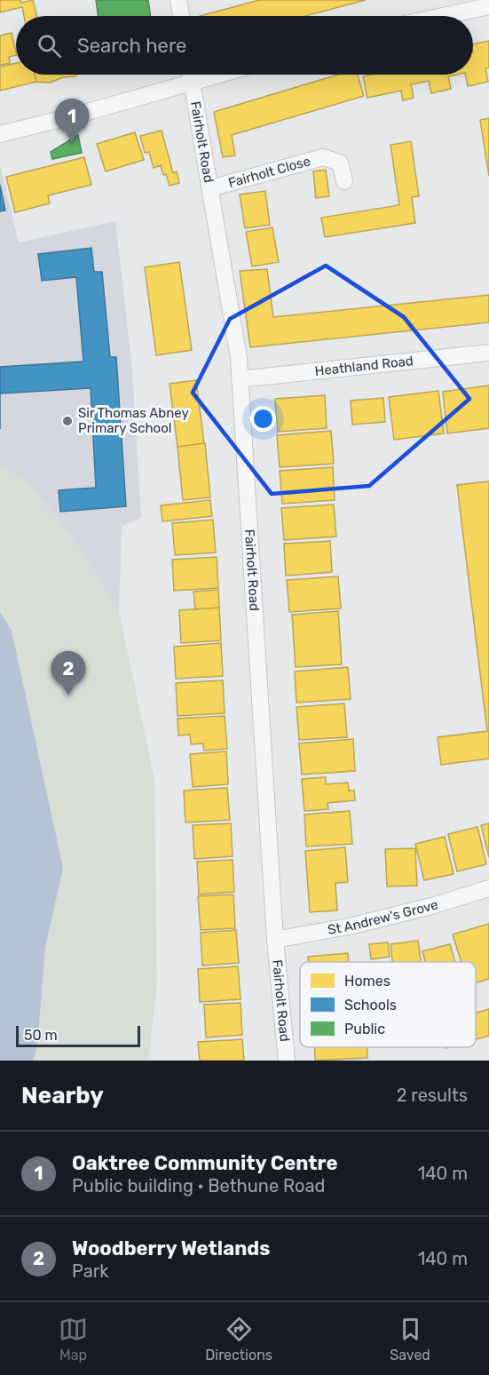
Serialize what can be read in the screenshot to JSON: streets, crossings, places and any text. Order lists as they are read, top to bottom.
{
  "streets": {
    "street": [
      "Fairholt Road",
      "Fairholt Close",
      "Heathland Road",
      "St Andrew's Grove"
    ]
  },
  "crossings": [
    ["Fairholt Road", "Fairholt Close"],
    ["Fairholt Road", "Heathland Road"],
    ["Fairholt Road", "St Andrew's Grove"]
  ],
  "places": ["Sir Thomas Abney Primary School"],
  "legend": ["Homes", "Schools", "Public"],
  "scale_bar": "50 m",
  "page": {
    "search": "Search here",
    "pins": ["1", "2"],
    "scale": "50 m",
    "heading": ["Nearby", "2 results"],
    "list": [
      {
        "mark": "1",
        "name": "Oaktree Community Centre",
        "note": "Public building · Bethune Road",
        "value": "140 m"
      },
      {
        "mark": "2",
        "name": "Woodberry Wetlands",
        "note": "Park",
        "value": "140 m"
      }
    ],
    "nav": ["Map", "Directions", "Saved"]
  }
}
